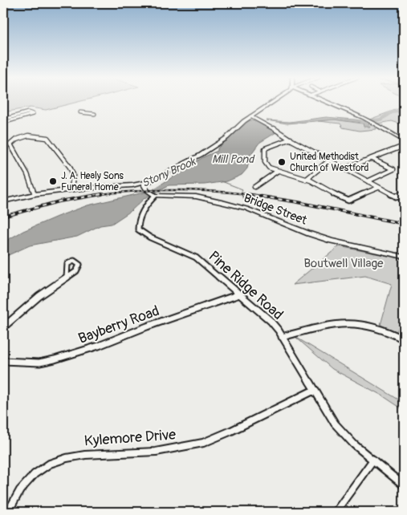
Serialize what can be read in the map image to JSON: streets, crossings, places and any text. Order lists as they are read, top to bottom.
{
  "streets": {
    "main road": ["Bridge Street"],
    "street": ["Pine Ridge Road", "Bayberry Road", "Kylemore Drive"]
  },
  "crossings": [
    ["Bridge Street", "Pine Ridge Road"],
    ["Pine Ridge Road", "Bayberry Road"],
    ["Pine Ridge Road", "Kylemore Drive"]
  ],
  "water": ["Mill Pond", "Stony Brook"],
  "parks": ["Boutwell Village"],
  "places": ["United Methodist Church of Westford", "J. A. Healy Sons Funeral Home"]
}
